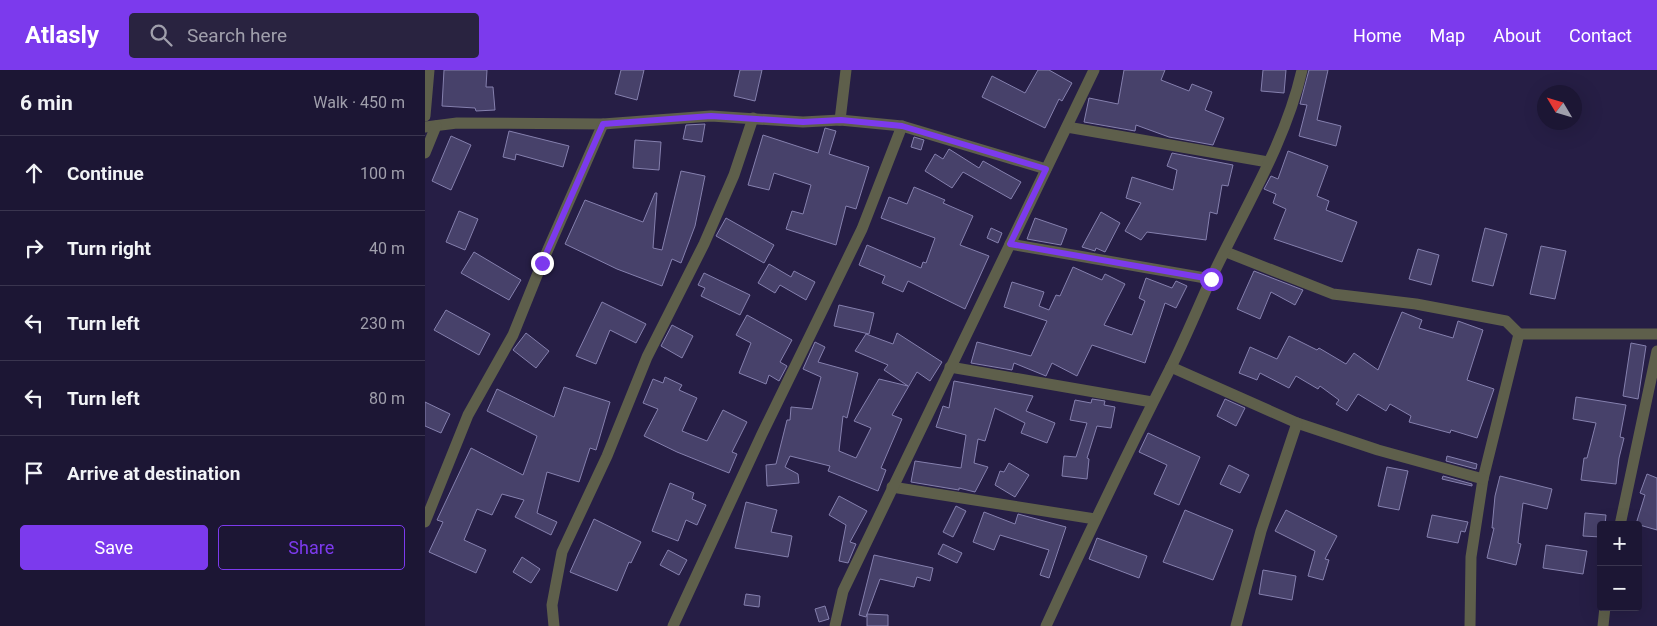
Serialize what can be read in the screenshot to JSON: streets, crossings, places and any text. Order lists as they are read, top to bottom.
{
  "north": "top left",
  "page": {
    "header": "Atlasly",
    "search": "Search here",
    "nav": [
      "Home",
      "Map",
      "About",
      "Contact"
    ],
    "heading": ["6 min", "Walk · 450 m"],
    "list": [
      ["Continue", "100 m"],
      ["Turn right", "40 m"],
      ["Turn left", "230 m"],
      ["Turn left", "80 m"],
      "Arrive at destination"
    ],
    "buttons": ["Save", "Share"],
    "map_buttons": ["+", "−"]
  }
}
